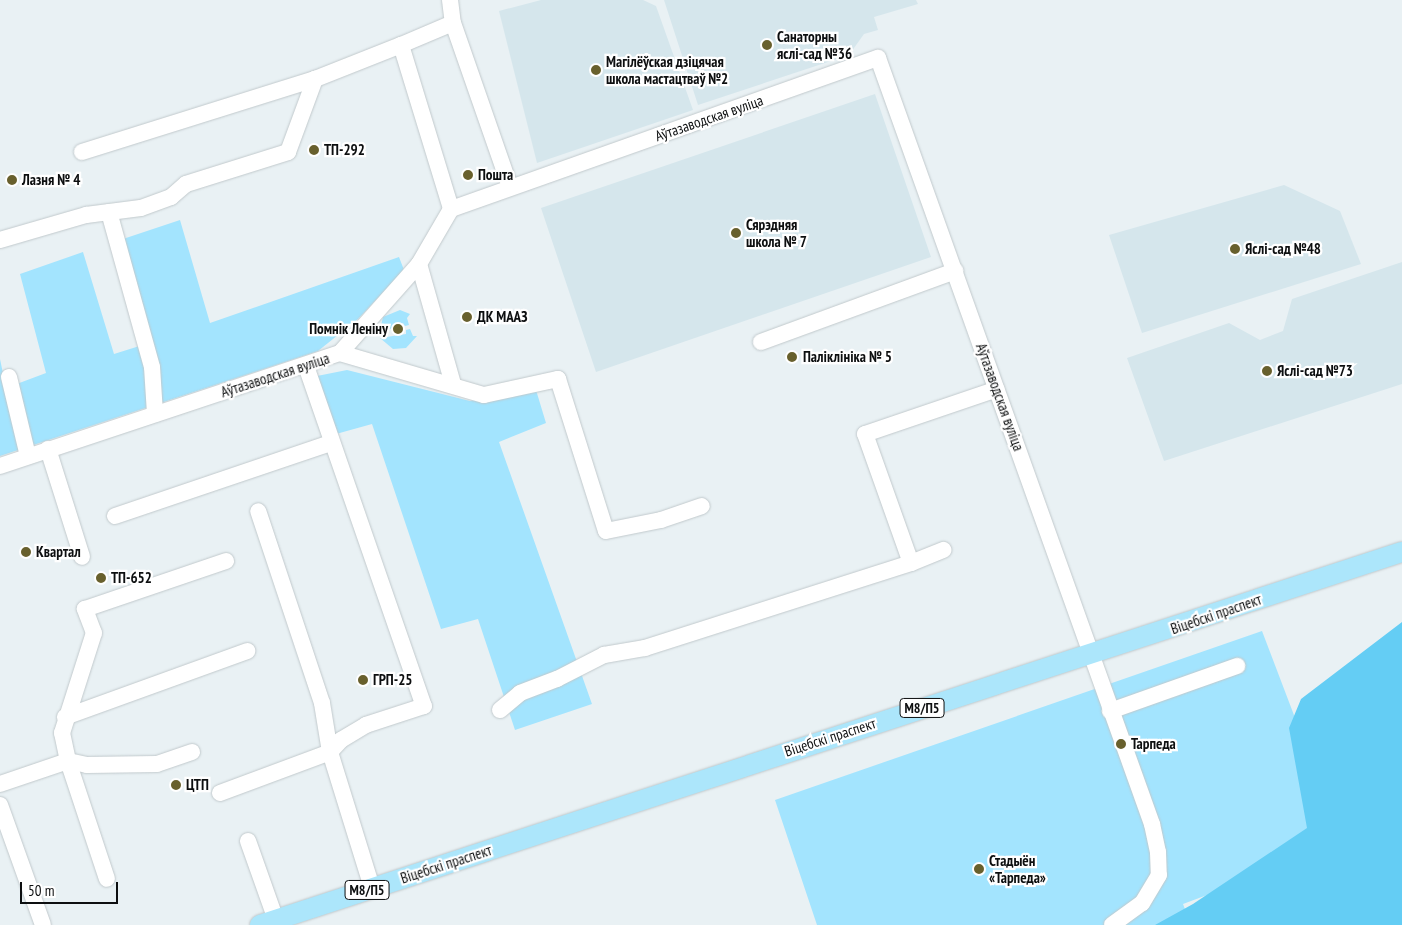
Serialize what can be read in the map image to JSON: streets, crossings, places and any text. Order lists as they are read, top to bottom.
{
  "streets": {
    "main road": ["Віцебскі праспект", "М8/П5"],
    "street": ["Аўтазаводская вуліца"]
  },
  "crossings": [
    ["Аўтазаводская вуліца", "Віцебскі праспект"]
  ],
  "places": [
    "Санаторны яслі-сад №36",
    "Магілёўская дзіцячая школа мастацтваў №2",
    "ТП-292",
    "Пошта",
    "Лазня № 4",
    "Сярэдняя школа № 7",
    "Яслі-сад №48",
    "ДК МААЗ",
    "Помнік Леніну",
    "Паліклініка № 5",
    "Яслі-сад №73",
    "Квартал",
    "ТП-652",
    "ГРП-25",
    "Тарпеда",
    "ЦТП",
    "Стадыён «Тарпеда»"
  ],
  "scale_bar": "50 m"
}
